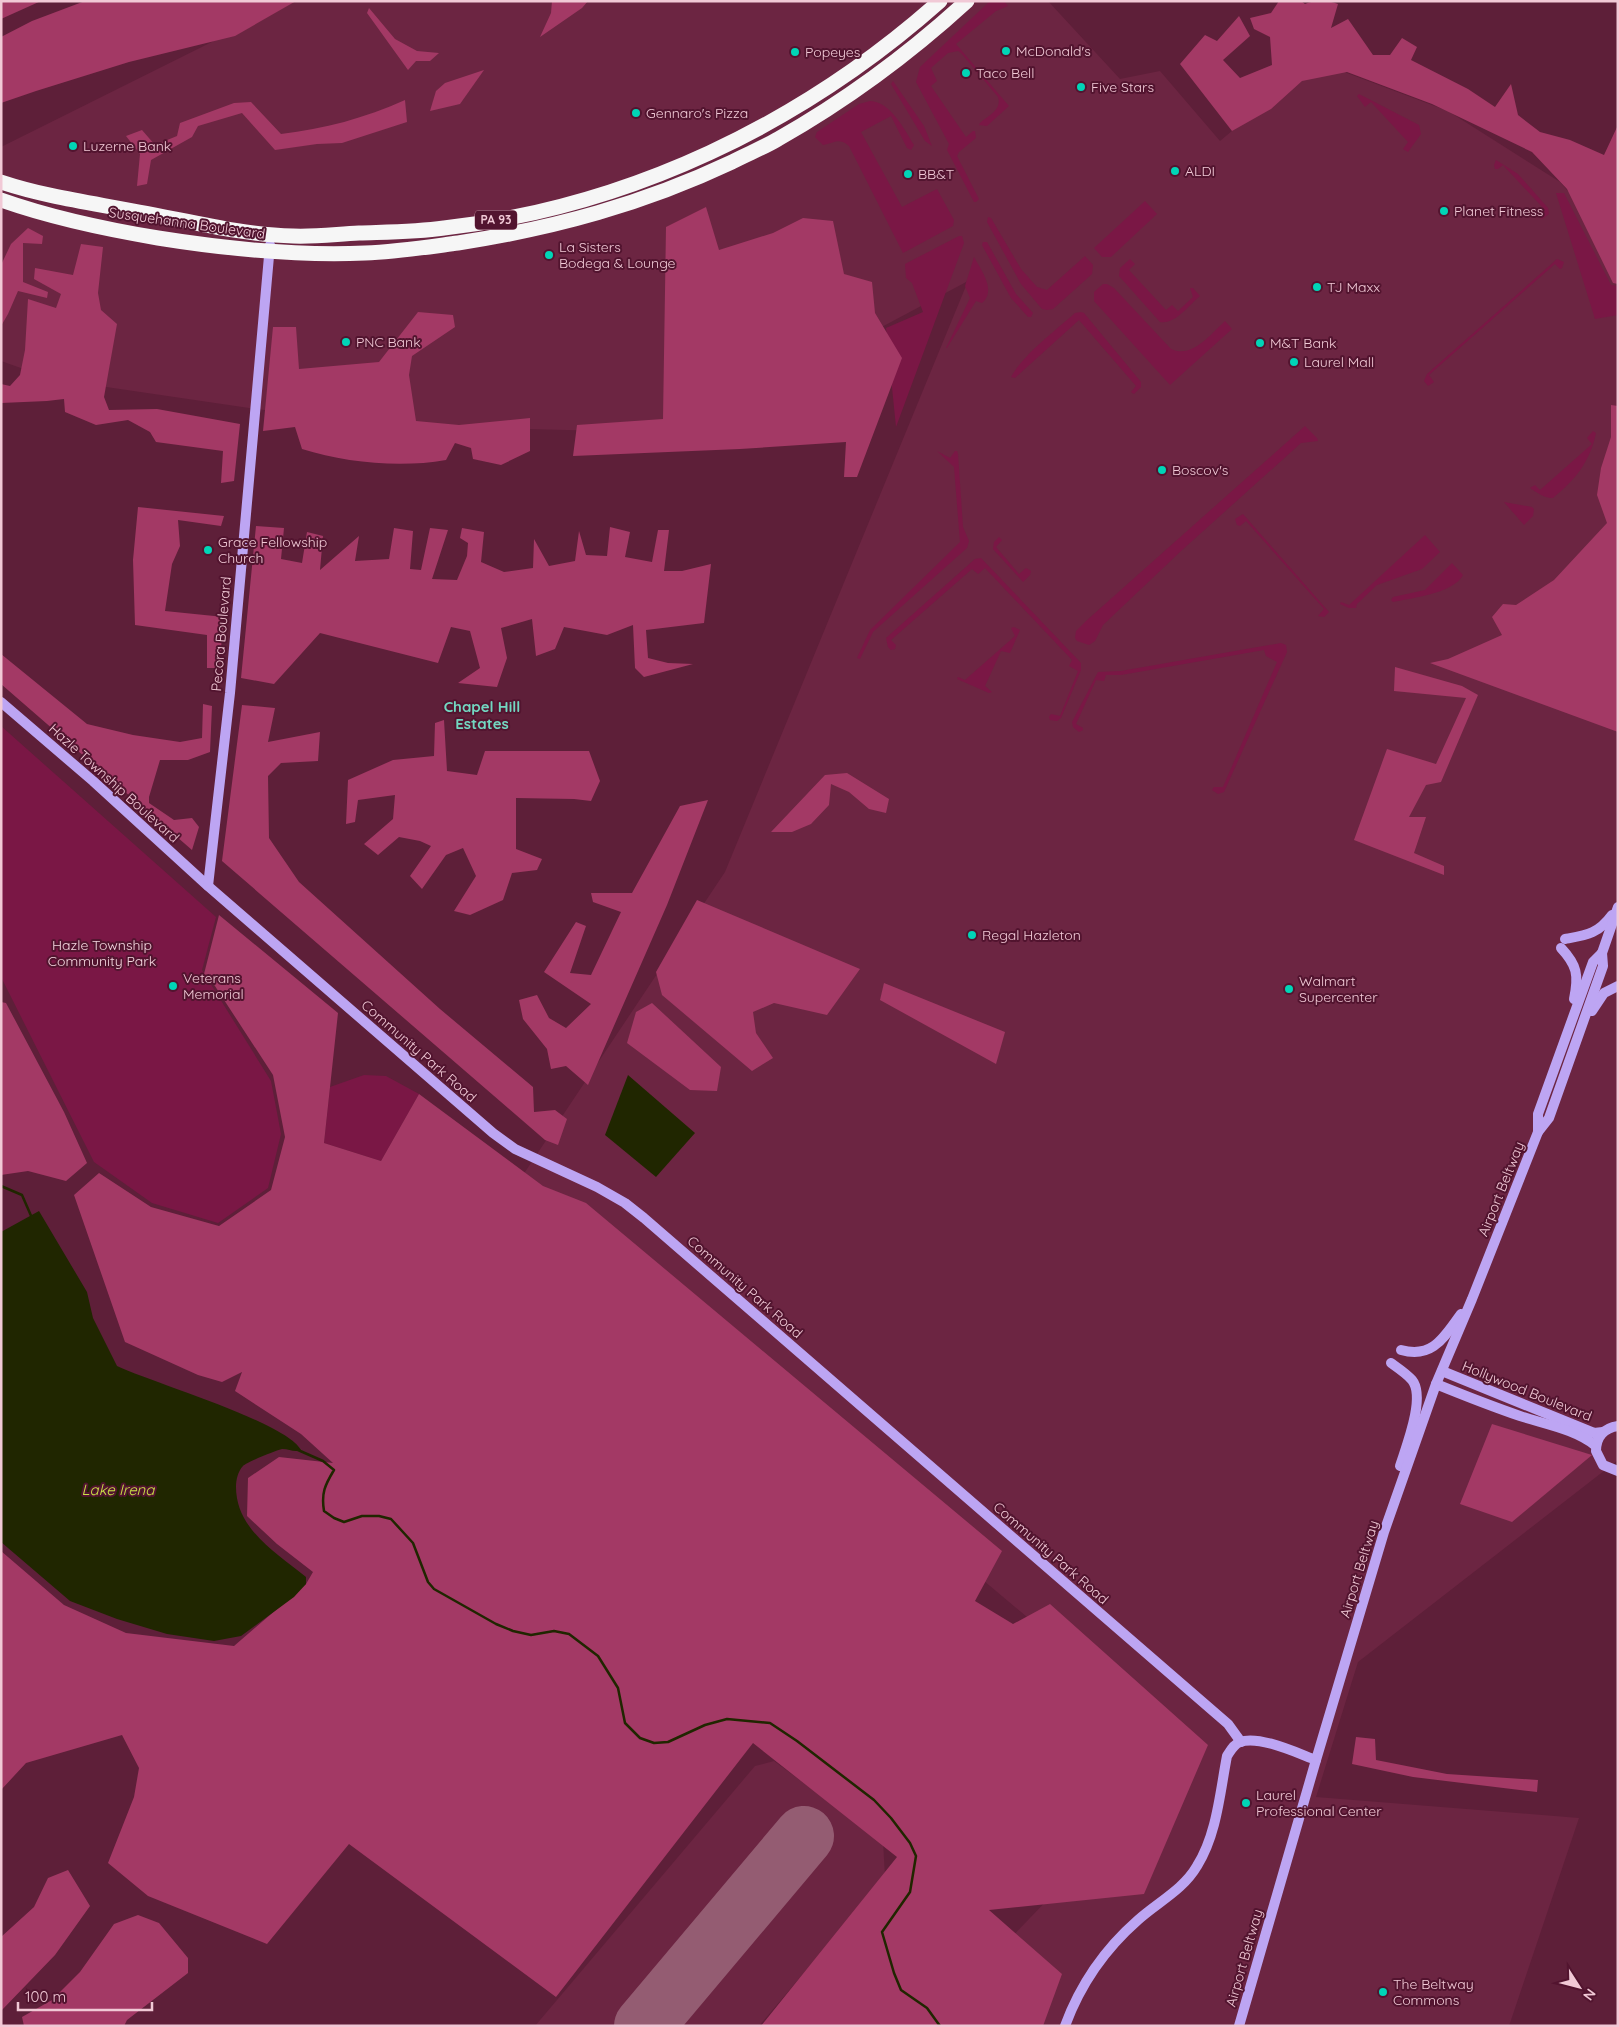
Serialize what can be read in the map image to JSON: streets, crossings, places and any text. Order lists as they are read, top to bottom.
{
  "streets": {
    "highway": ["PA 93", "Susquehanna Boulevard"],
    "street": [
      "Pecora Boulevard",
      "Hazle Township Boulevard",
      "Community Park Road",
      "Airport Beltway",
      "Hollywood Boulevard"
    ]
  },
  "crossings": [
    ["Susquehanna Boulevard", "Pecora Boulevard"],
    ["Pecora Boulevard", "Hazle Township Boulevard"],
    ["Pecora Boulevard", "Community Park Road"],
    ["Hazle Township Boulevard", "Community Park Road"],
    ["Airport Beltway", "Hollywood Boulevard"]
  ],
  "districts": ["Chapel Hill Estates"],
  "water": ["Lake Irena"],
  "parks": ["Hazle Township Community Park"],
  "places": [
    "McDonald's",
    "Popeyes",
    "Taco Bell",
    "Five Stars",
    "Gennaro's Pizza",
    "Luzerne Bank",
    "ALDI",
    "BB&T",
    "Planet Fitness",
    "La Sisters Bodega & Lounge",
    "TJ Maxx",
    "PNC Bank",
    "M&T Bank",
    "Laurel Mall",
    "Boscov's",
    "Grace Fellowship Church",
    "Regal Hazleton",
    "Veterans Memorial",
    "Walmart Supercenter",
    "Laurel Professional Center",
    "The Beltway Commons"
  ],
  "scale_bar": "100 m",
  "north": "bottom right"
}
